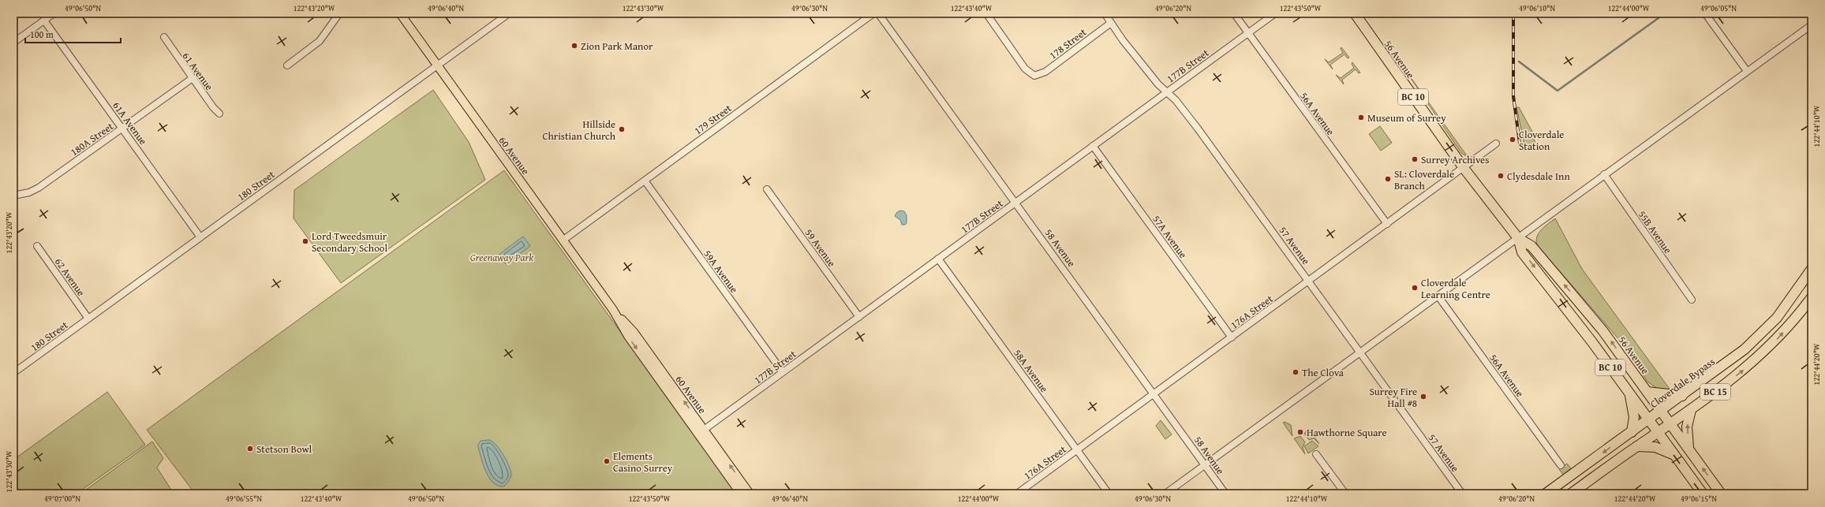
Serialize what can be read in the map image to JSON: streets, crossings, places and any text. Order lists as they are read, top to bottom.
{
  "streets": {
    "highway": [
      "56 Avenue",
      "BC 10",
      "Cloverdale Bypass",
      "BC 15"
    ],
    "main road": ["60 Avenue"],
    "street": [
      "178 Street",
      "177B Street",
      "61 Avenue",
      "56A Avenue",
      "179 Street",
      "61A Avenue",
      "180A Street",
      "180 Street",
      "55B Avenue",
      "57A Avenue",
      "57 Avenue",
      "59 Avenue",
      "58 Avenue",
      "59A Avenue",
      "62 Avenue",
      "176A Street",
      "58A Avenue"
    ]
  },
  "crossings": [
    ["178 Street", "57 Avenue"],
    ["56 Avenue", "176A Street"],
    ["56 Avenue", "Cloverdale Bypass"],
    ["56 Avenue", "BC 15"],
    ["177B Street", "56A Avenue"],
    ["177B Street", "60 Avenue"],
    ["177B Street", "57A Avenue"],
    ["177B Street", "57 Avenue"],
    ["177B Street", "59 Avenue"],
    ["177B Street", "58 Avenue"],
    ["177B Street", "59A Avenue"],
    ["177B Street", "58A Avenue"],
    ["61 Avenue", "180A Street"],
    ["56A Avenue", "176A Street"],
    ["179 Street", "60 Avenue"],
    ["179 Street", "59A Avenue"],
    ["61A Avenue", "180A Street"],
    ["61A Avenue", "180 Street"],
    ["60 Avenue", "180 Street"],
    ["180 Street", "62 Avenue"],
    ["57A Avenue", "176A Street"],
    ["57 Avenue", "176A Street"],
    ["58 Avenue", "176A Street"],
    ["176A Street", "58A Avenue"]
  ],
  "parks": ["Greenaway Park"],
  "places": [
    "Zion Park Manor",
    "Museum of Surrey",
    "Hillside Christian Church",
    "Cloverdale Station",
    "Surrey Archives",
    "Clydesdale Inn",
    "SL: Cloverdale Branch",
    "Lord Tweedsmuir Secondary School",
    "Cloverdale Learning Centre",
    "The Clova",
    "Surrey Fire Hall #8",
    "Hawthorne Square",
    "Stetson Bowl",
    "Elements Casino Surrey"
  ],
  "scale_bar": "100 m",
  "coordinates": [
    "49°06'50\"N",
    "122°43'20\"W",
    "49°06'40\"N",
    "122°43'30\"W",
    "49°06'30\"N",
    "122°43'40\"W",
    "49°06'20\"N",
    "122°43'50\"W",
    "49°06'10\"N",
    "122°44'00\"W",
    "49°06'05\"N",
    "122°44'10\"W",
    "122°44'20\"W",
    "49°07'00\"N",
    "49°06'55\"N",
    "49°06'15\"N"
  ]
}
